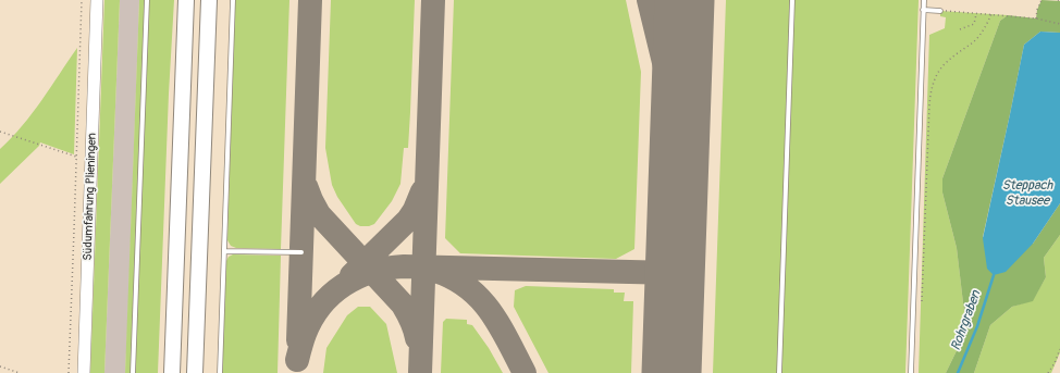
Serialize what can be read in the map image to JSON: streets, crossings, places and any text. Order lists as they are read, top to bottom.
{
  "streets": {
    "main road": ["Südumfahrung Plieningen"]
  },
  "water": ["Steppach Stausee", "Rohrgraben"]
}
